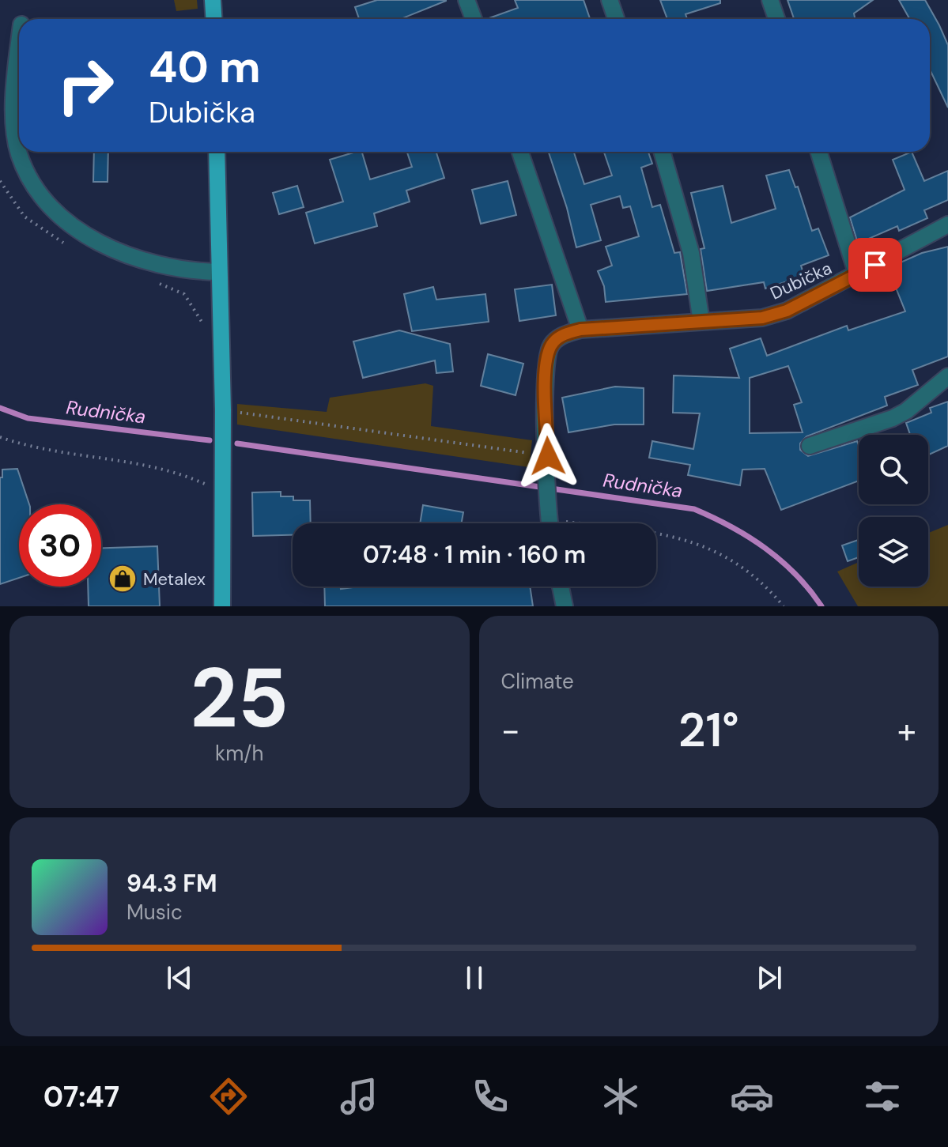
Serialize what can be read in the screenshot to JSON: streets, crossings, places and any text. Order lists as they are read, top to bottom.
{
  "streets": {
    "street": ["Dubička"]
  },
  "water": ["Rudnička"],
  "places": {
    "shop": ["Metalex"]
  },
  "page": {
    "turn": ["40 m", "Dubička"],
    "limit": "30",
    "trip": "07:48 · 1 min · 160 m",
    "tile": [
      ["25", "km/h"],
      "Climate"
    ],
    "heat": ["−", "21°", "+"],
    "song": ["94.3 FM", "Music"],
    "tabs": "07:47"
  }
}
